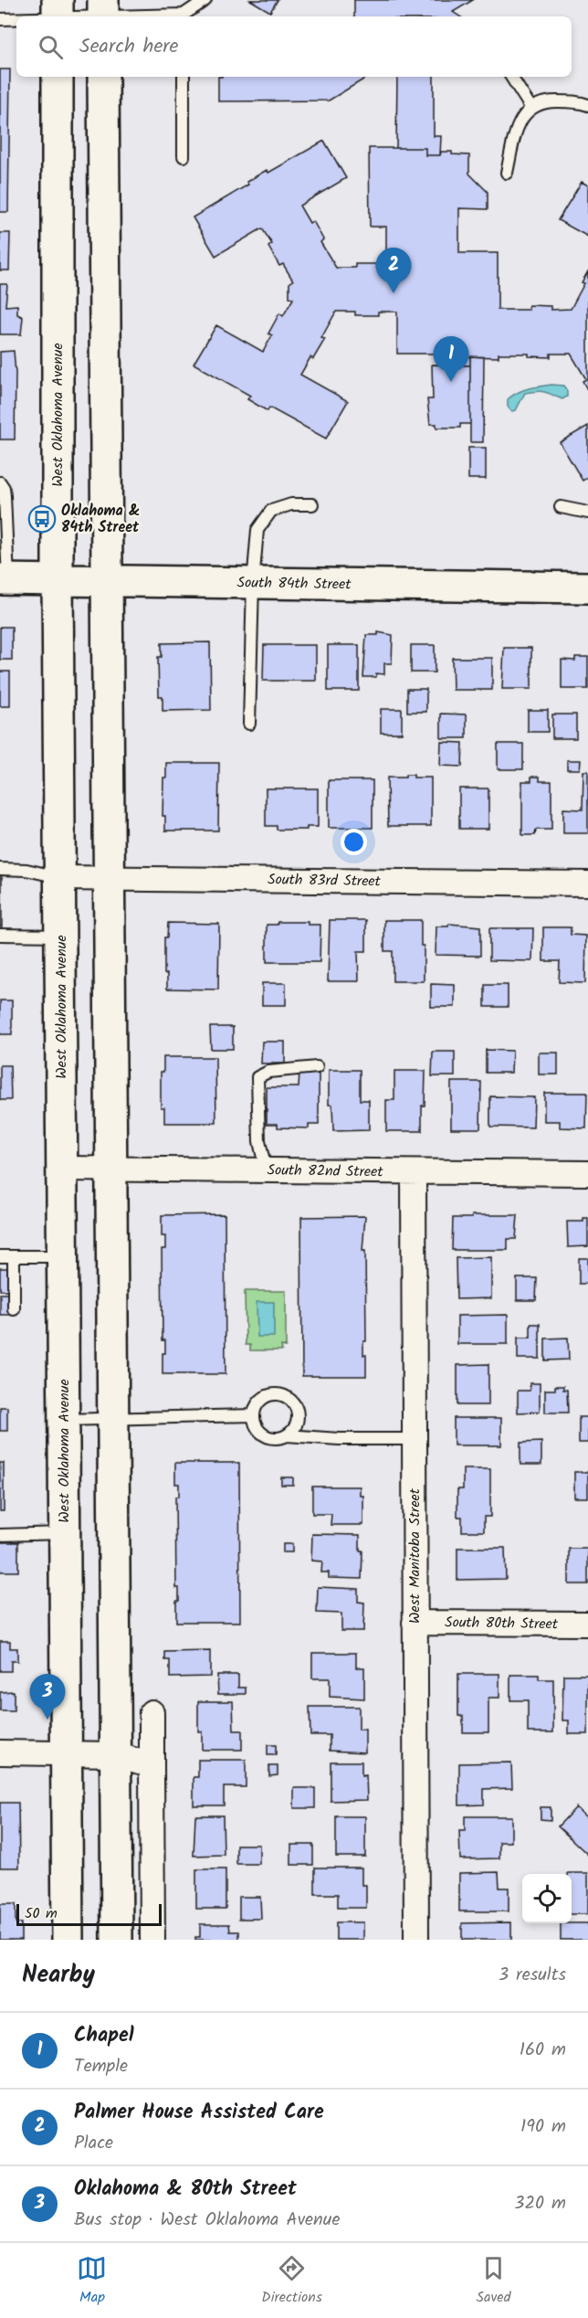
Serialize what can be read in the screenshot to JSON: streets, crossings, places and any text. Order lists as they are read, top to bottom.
{
  "streets": {
    "main road": ["West Oklahoma Avenue", "South 84th Street"],
    "street": [
      "South 83rd Street",
      "South 82nd Street",
      "West Manitoba Street",
      "South 80th Street"
    ]
  },
  "crossings": [
    ["West Oklahoma Avenue", "South 84th Street"],
    ["West Oklahoma Avenue", "South 83rd Street"],
    ["West Oklahoma Avenue", "South 82nd Street"],
    ["South 82nd Street", "West Manitoba Street"],
    ["West Manitoba Street", "South 80th Street"]
  ],
  "places": {
    "bus stop": ["Oklahoma & 84th Street"]
  },
  "scale_bar": "50 m",
  "page": {
    "search": "Search here",
    "pins": ["2", "1", "3"],
    "scale": "50 m",
    "heading": ["Nearby", "3 results"],
    "list": [
      {
        "mark": "1",
        "name": "Chapel",
        "note": "Temple",
        "value": "160 m"
      },
      {
        "mark": "2",
        "name": "Palmer House Assisted Care",
        "note": "Place",
        "value": "190 m"
      },
      {
        "mark": "3",
        "name": "Oklahoma & 80th Street",
        "note": "Bus stop · West Oklahoma Avenue",
        "value": "320 m"
      }
    ],
    "nav": ["Map", "Directions", "Saved"]
  }
}
